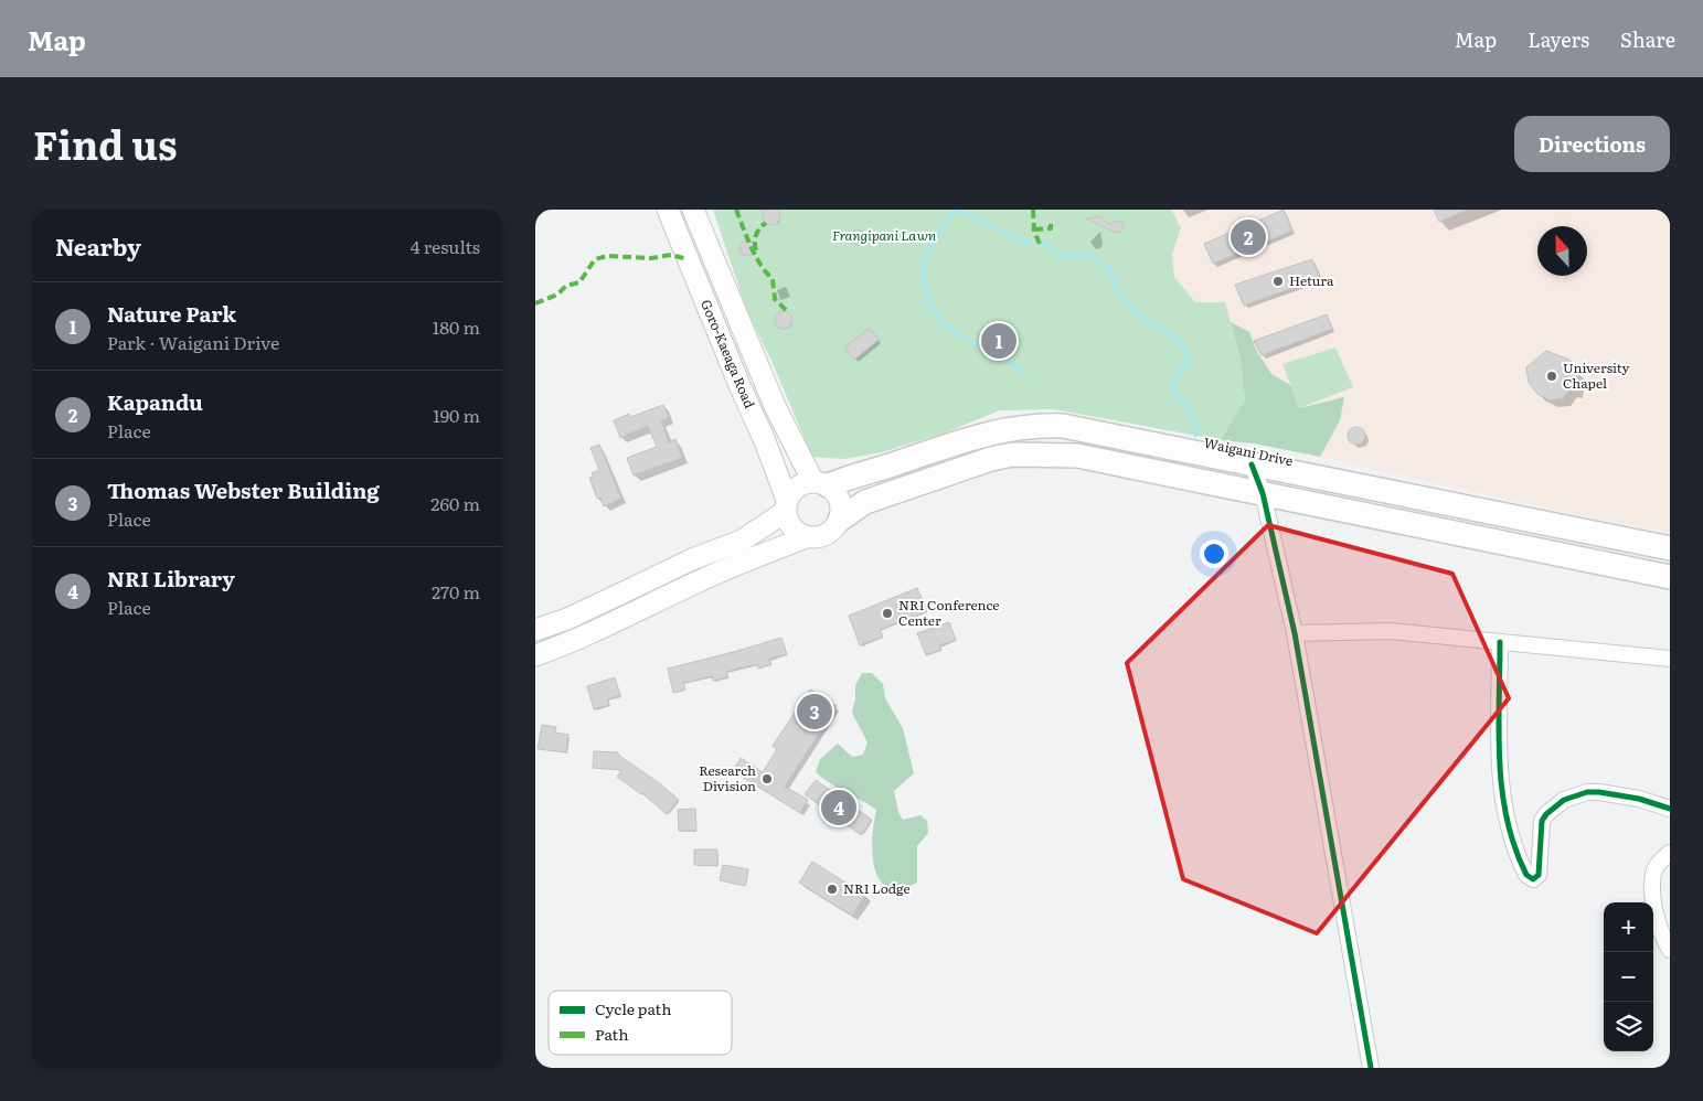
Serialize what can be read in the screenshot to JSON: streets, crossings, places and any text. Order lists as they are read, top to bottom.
{
  "streets": {
    "highway": ["Waigani Drive"],
    "main road": ["Goro-Kaeaga Road"]
  },
  "crossings": [
    ["Goro-Kaeaga Road", "Waigani Drive"]
  ],
  "parks": ["Frangipani Lawn"],
  "places": [
    "Hetura",
    "University Chapel",
    "NRI Conference Center",
    "Research Division",
    "NRI Lodge"
  ],
  "legend": ["Cycle path", "Path"],
  "north": "top",
  "page": {
    "header": "Map",
    "nav": ["Map", "Layers", "Share"],
    "title": "Find us",
    "buttons": "Directions",
    "heading": ["Nearby", "4 results"],
    "pins": [
      "2",
      "1",
      "3",
      "4"
    ],
    "list": [
      {
        "mark": "1",
        "name": "Nature Park",
        "note": "Park · Waigani Drive",
        "value": "180 m"
      },
      {
        "mark": "2",
        "name": "Kapandu",
        "note": "Place",
        "value": "190 m"
      },
      {
        "mark": "3",
        "name": "Thomas Webster Building",
        "note": "Place",
        "value": "260 m"
      },
      {
        "mark": "4",
        "name": "NRI Library",
        "note": "Place",
        "value": "270 m"
      }
    ],
    "map_buttons": ["+", "−"]
  }
}
